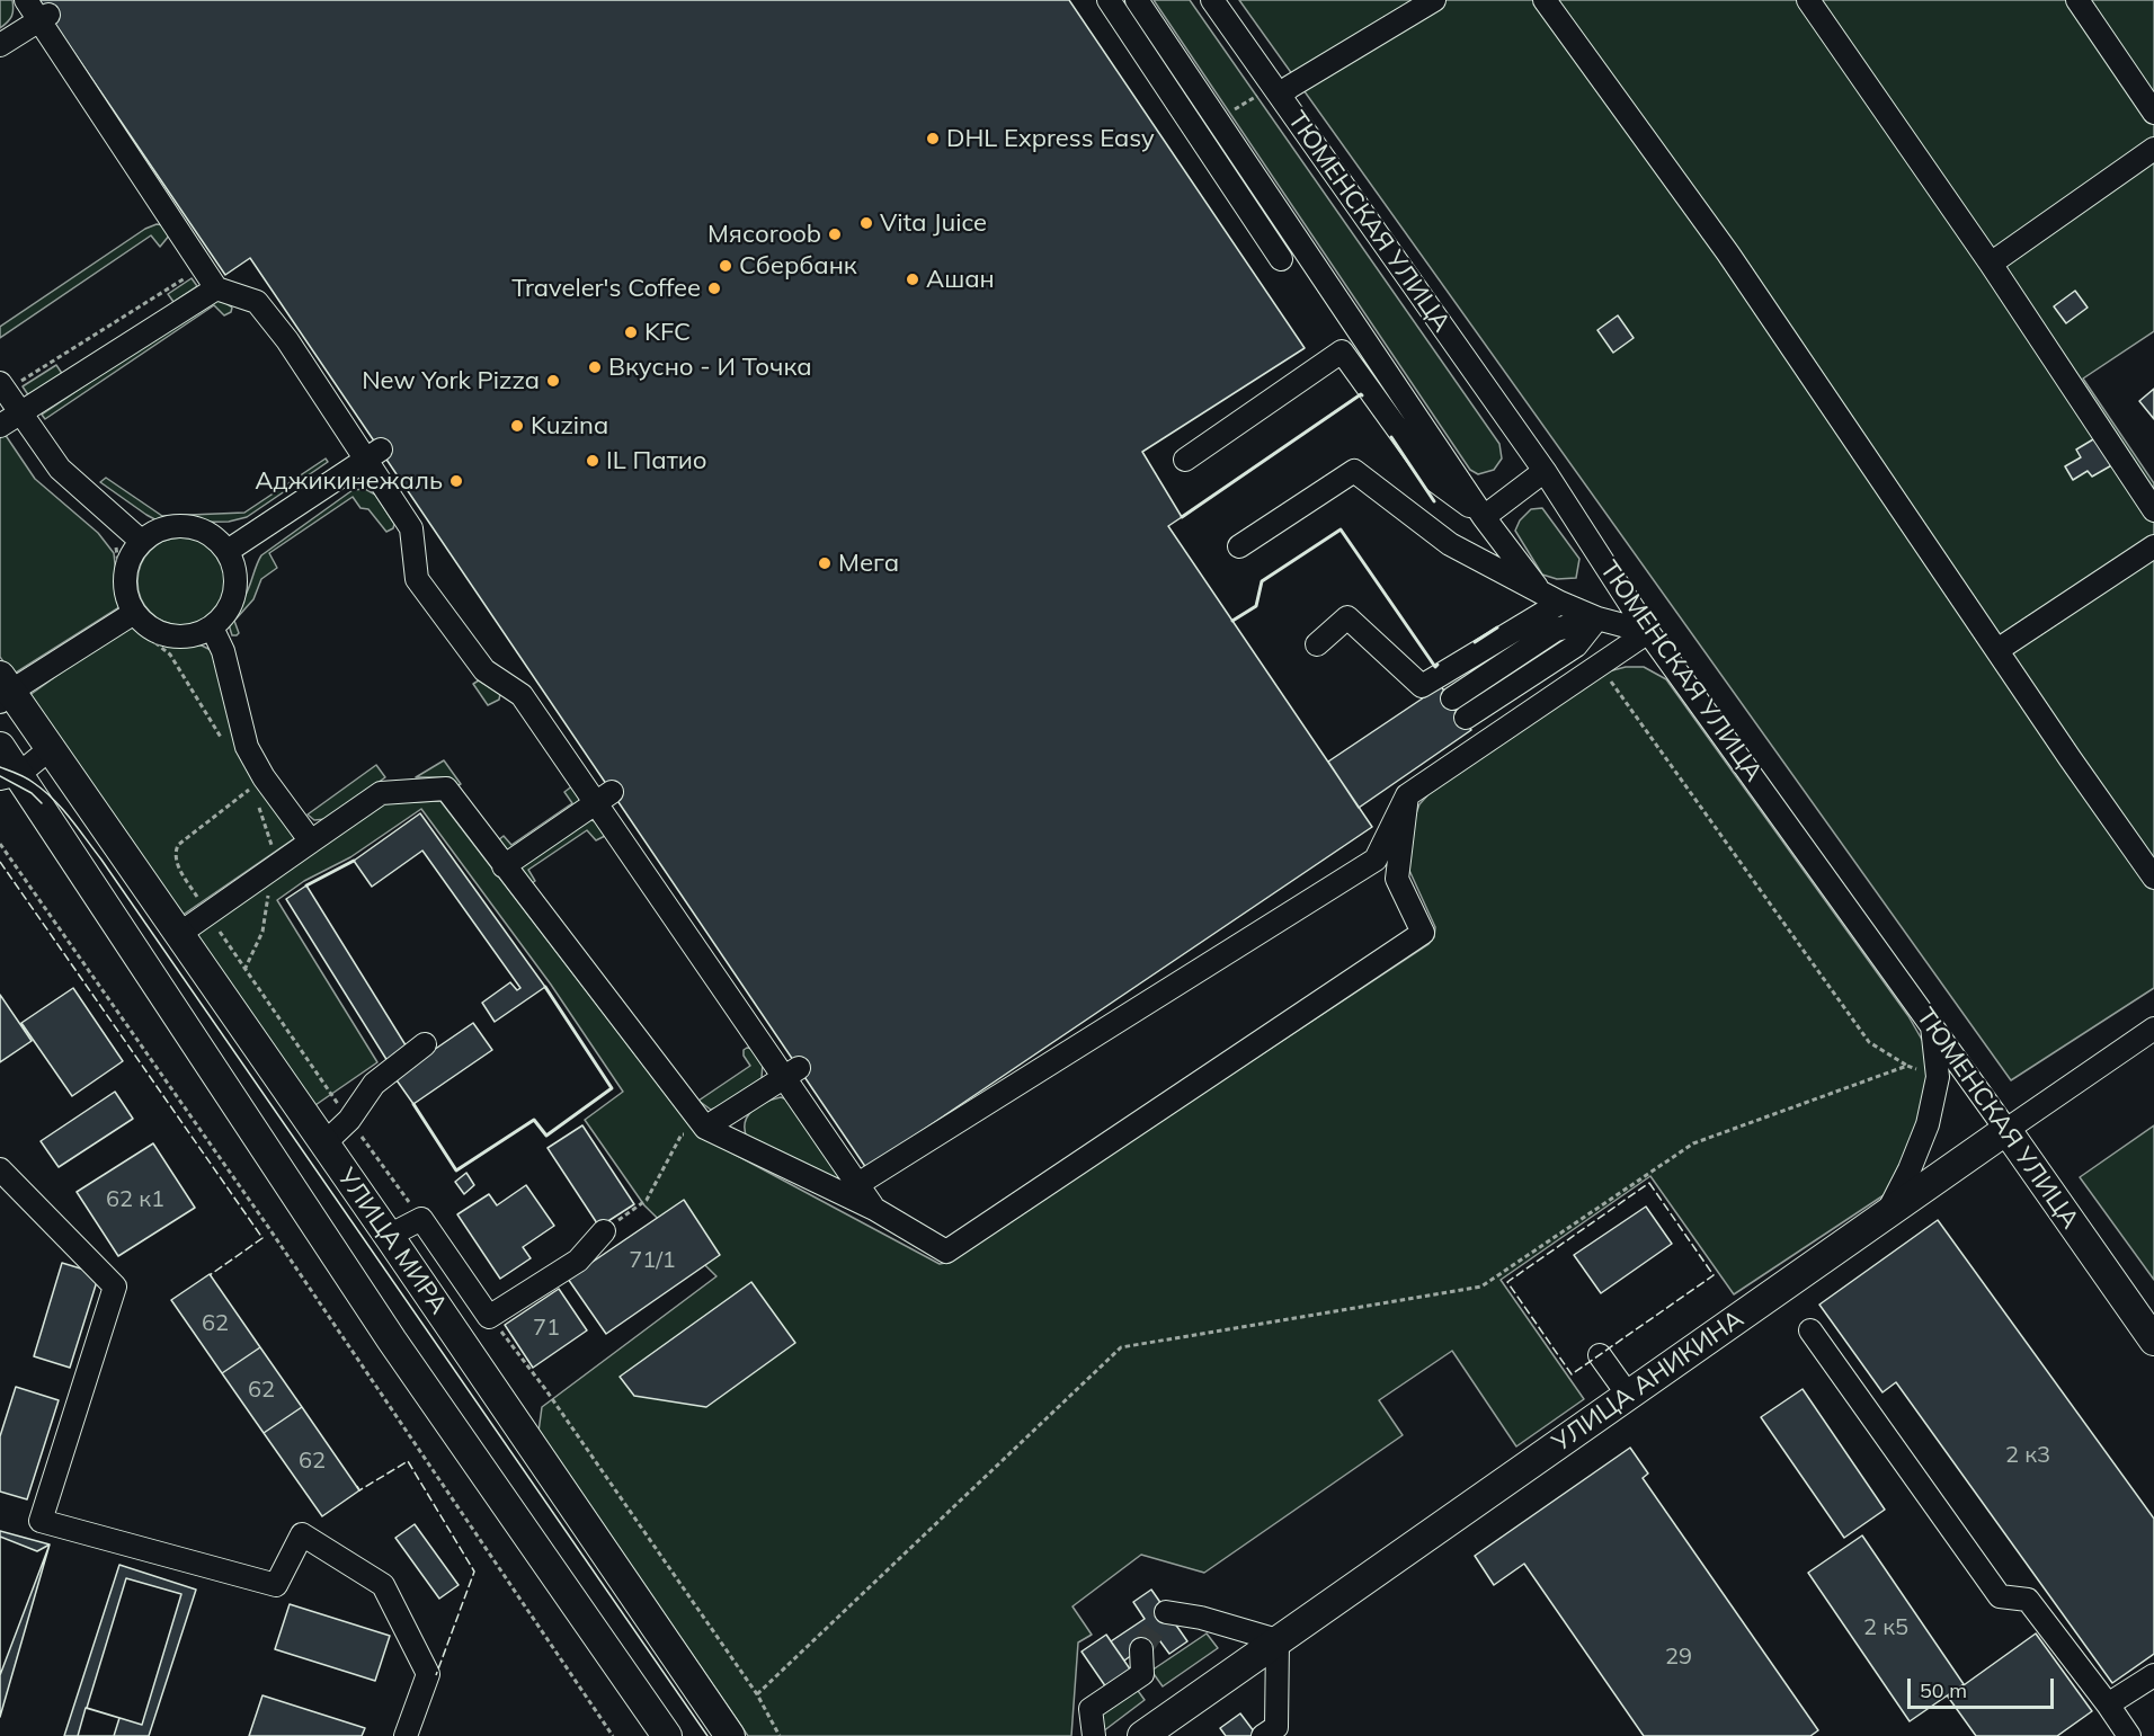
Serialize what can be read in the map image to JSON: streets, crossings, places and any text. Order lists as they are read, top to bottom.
{
  "streets": {
    "main road": ["ТЮМЕНСКАЯ УЛИЦА", "УЛИЦА МИРА", "УЛИЦА АНИКИНА"]
  },
  "crossings": [
    ["ТЮМЕНСКАЯ УЛИЦА", "УЛИЦА АНИКИНА"]
  ],
  "places": [
    "DHL Express Easy",
    "Vita Juice",
    "Мясоroob",
    "Сбербанк",
    "Ашан",
    "Traveler's Coffee",
    "KFC",
    "Вкусно - И Точка",
    "New York Pizza",
    "Kuzina",
    "IL Патио",
    "Аджикинежаль",
    "Мега"
  ],
  "house_numbers": [
    "62 к1",
    "71/1",
    "62",
    "71",
    "62",
    "2 к3",
    "62",
    "2 к5",
    "29"
  ],
  "scale_bar": "50 m"
}
